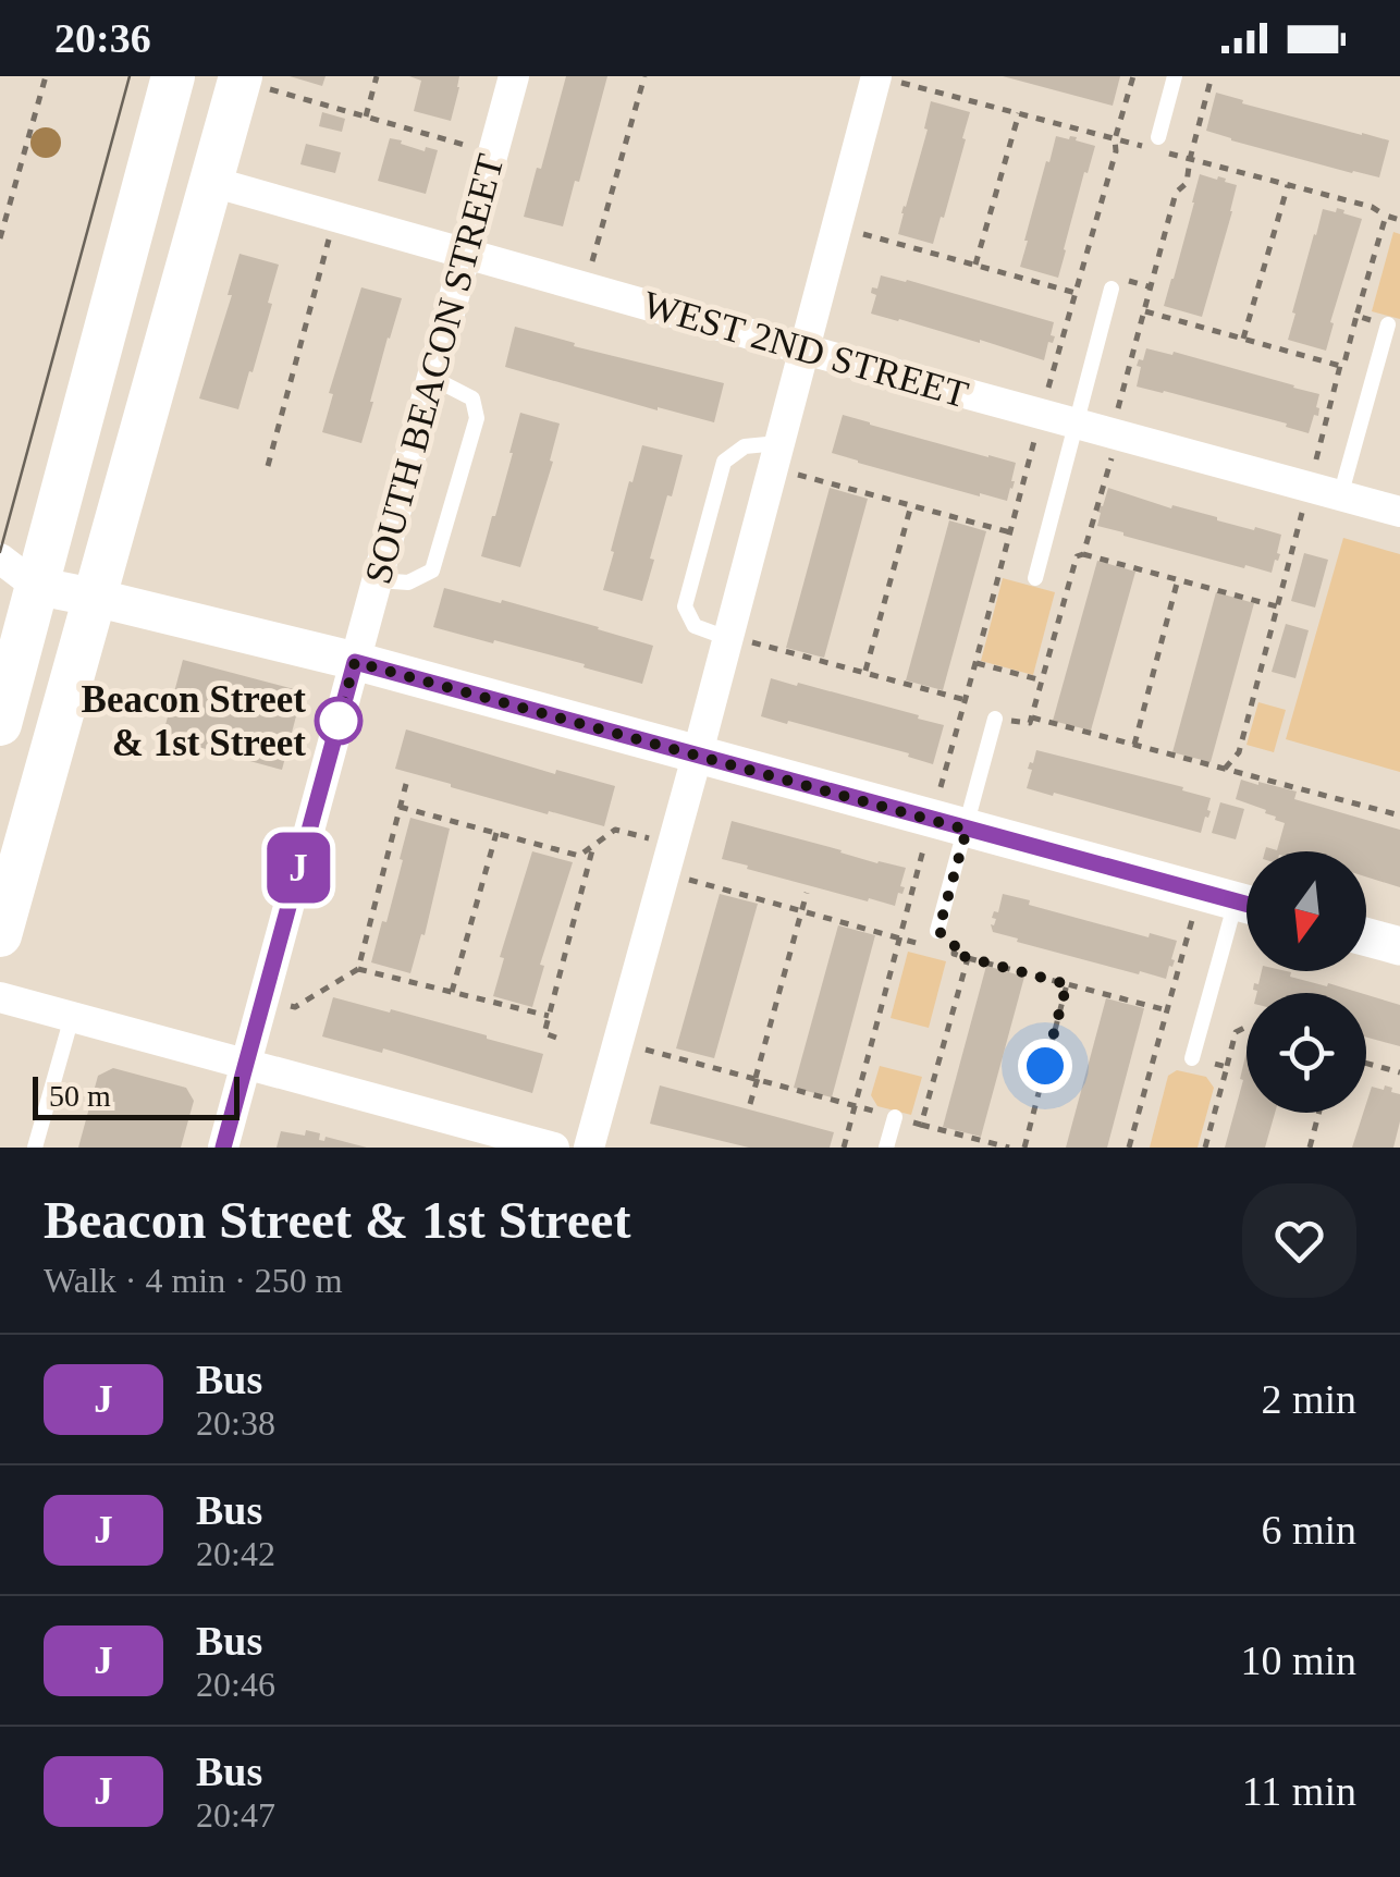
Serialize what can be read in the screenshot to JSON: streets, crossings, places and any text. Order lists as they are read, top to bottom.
{
  "streets": {
    "street": ["WEST 2ND STREET", "SOUTH BEACON STREET"]
  },
  "crossings": [
    ["WEST 2ND STREET", "SOUTH BEACON STREET"]
  ],
  "places": ["Beacon Street & 1st Street"],
  "lines": ["bus line J"],
  "scale_bar": "50 m",
  "north": "bottom",
  "page": {
    "status": "20:36",
    "on_map": "J",
    "scale": "50 m",
    "heading": ["Beacon Street & 1st Street", "Walk · 4 min · 250 m"],
    "list": [
      {
        "mark": "J",
        "name": "Bus",
        "note": "20:38",
        "value": "2 min"
      },
      {
        "mark": "J",
        "name": "Bus",
        "note": "20:42",
        "value": "6 min"
      },
      {
        "mark": "J",
        "name": "Bus",
        "note": "20:46",
        "value": "10 min"
      },
      {
        "mark": "J",
        "name": "Bus",
        "note": "20:47",
        "value": "11 min"
      }
    ]
  }
}
